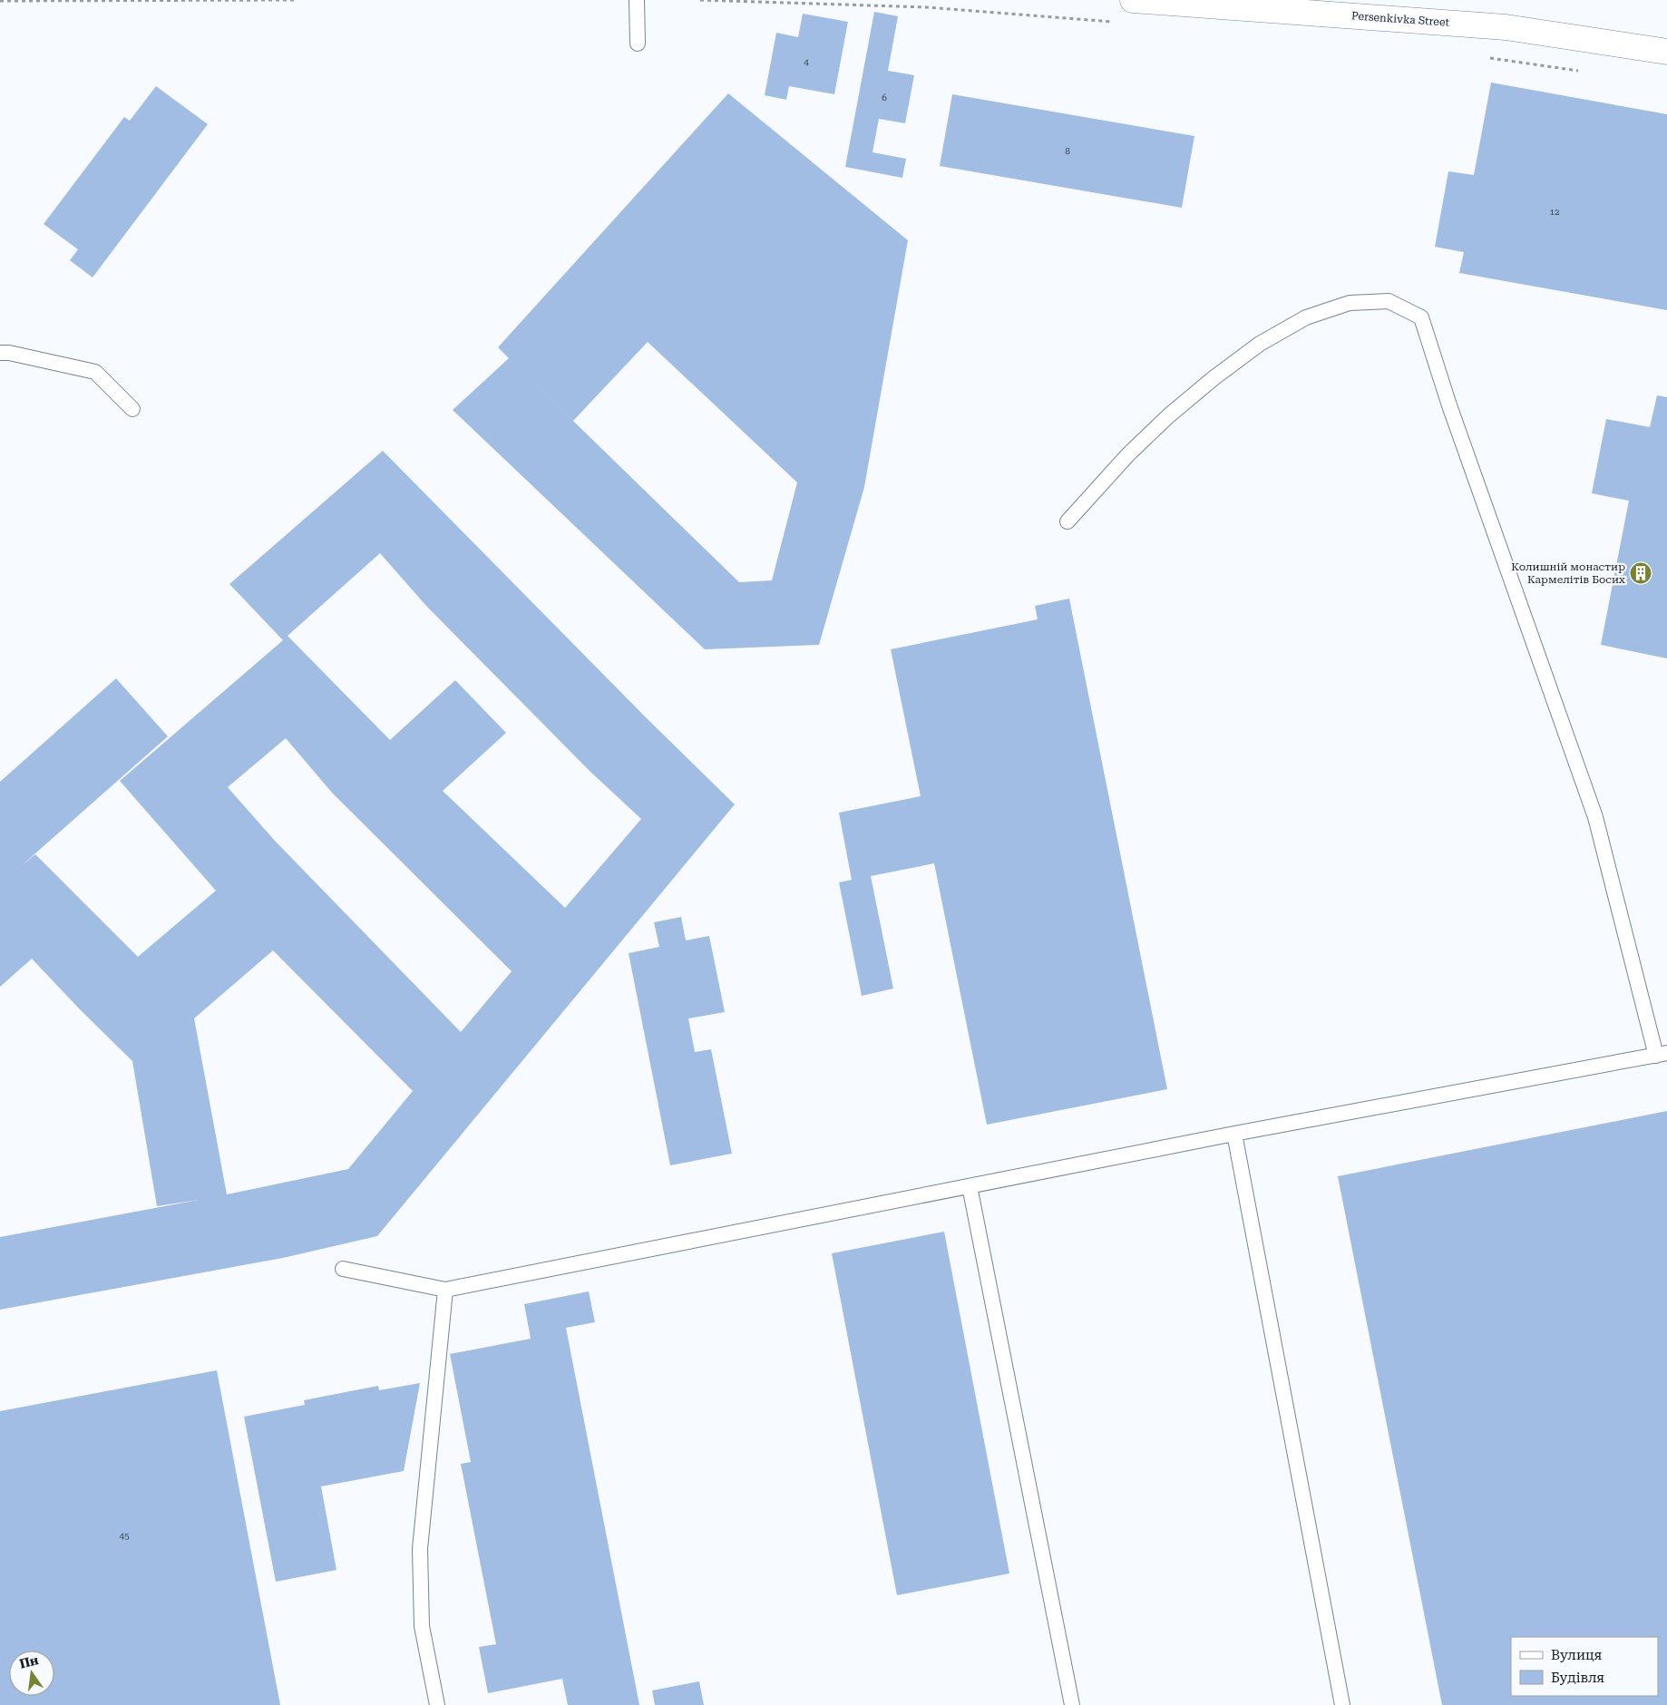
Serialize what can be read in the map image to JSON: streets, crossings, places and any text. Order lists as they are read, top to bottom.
{
  "streets": {
    "street": ["Persenkivka Street"]
  },
  "places": {
    "building": ["Колишній монастир Кармелітів Босих"]
  },
  "house_numbers": [
    "4",
    "6",
    "8",
    "12",
    "45"
  ],
  "legend": ["Вулиця", "Будівля"],
  "north": "top"
}
